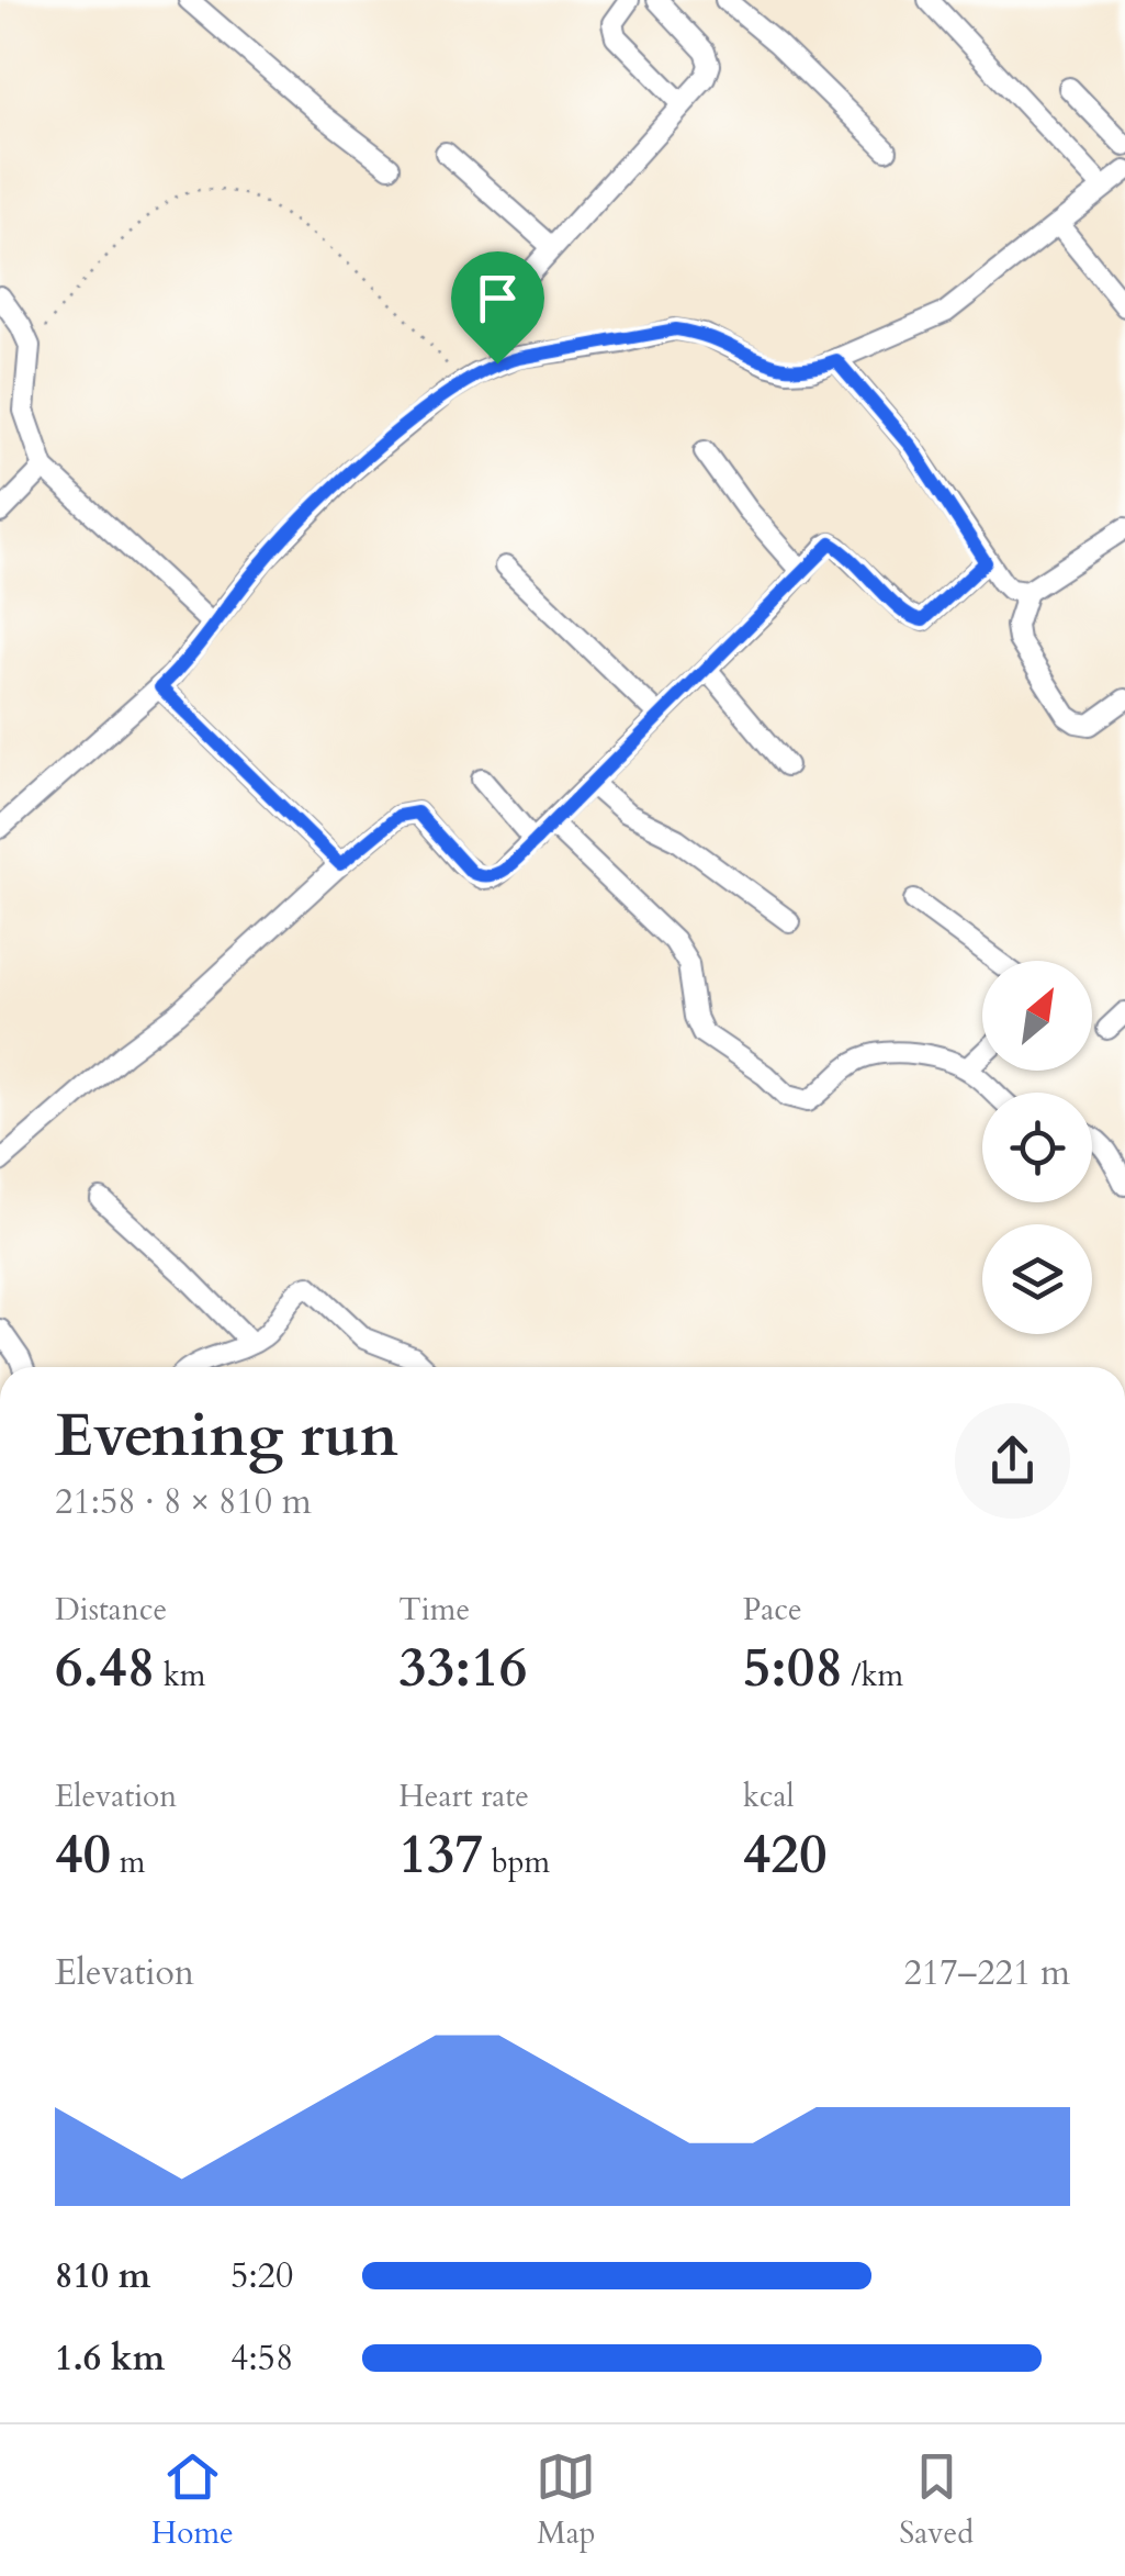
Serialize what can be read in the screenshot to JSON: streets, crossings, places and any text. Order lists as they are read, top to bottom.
{
  "north": "top right",
  "page": {
    "heading": ["Evening run", "21:58 · 8 × 810 m"],
    "stats": [
      ["Distance", "6.48 km"],
      ["Time", "33:16"],
      ["Pace", "5:08 /km"],
      ["Elevation", "40 m"],
      ["Heart rate", "137 bpm"],
      ["kcal", "420"]
    ],
    "chart": ["Elevation", "217–221 m"],
    "list": [
      {
        "name": "810 m",
        "note": "5:20"
      },
      {
        "name": "1.6 km",
        "note": "4:58"
      }
    ],
    "tabs": ["Home", "Map", "Saved"]
  }
}
